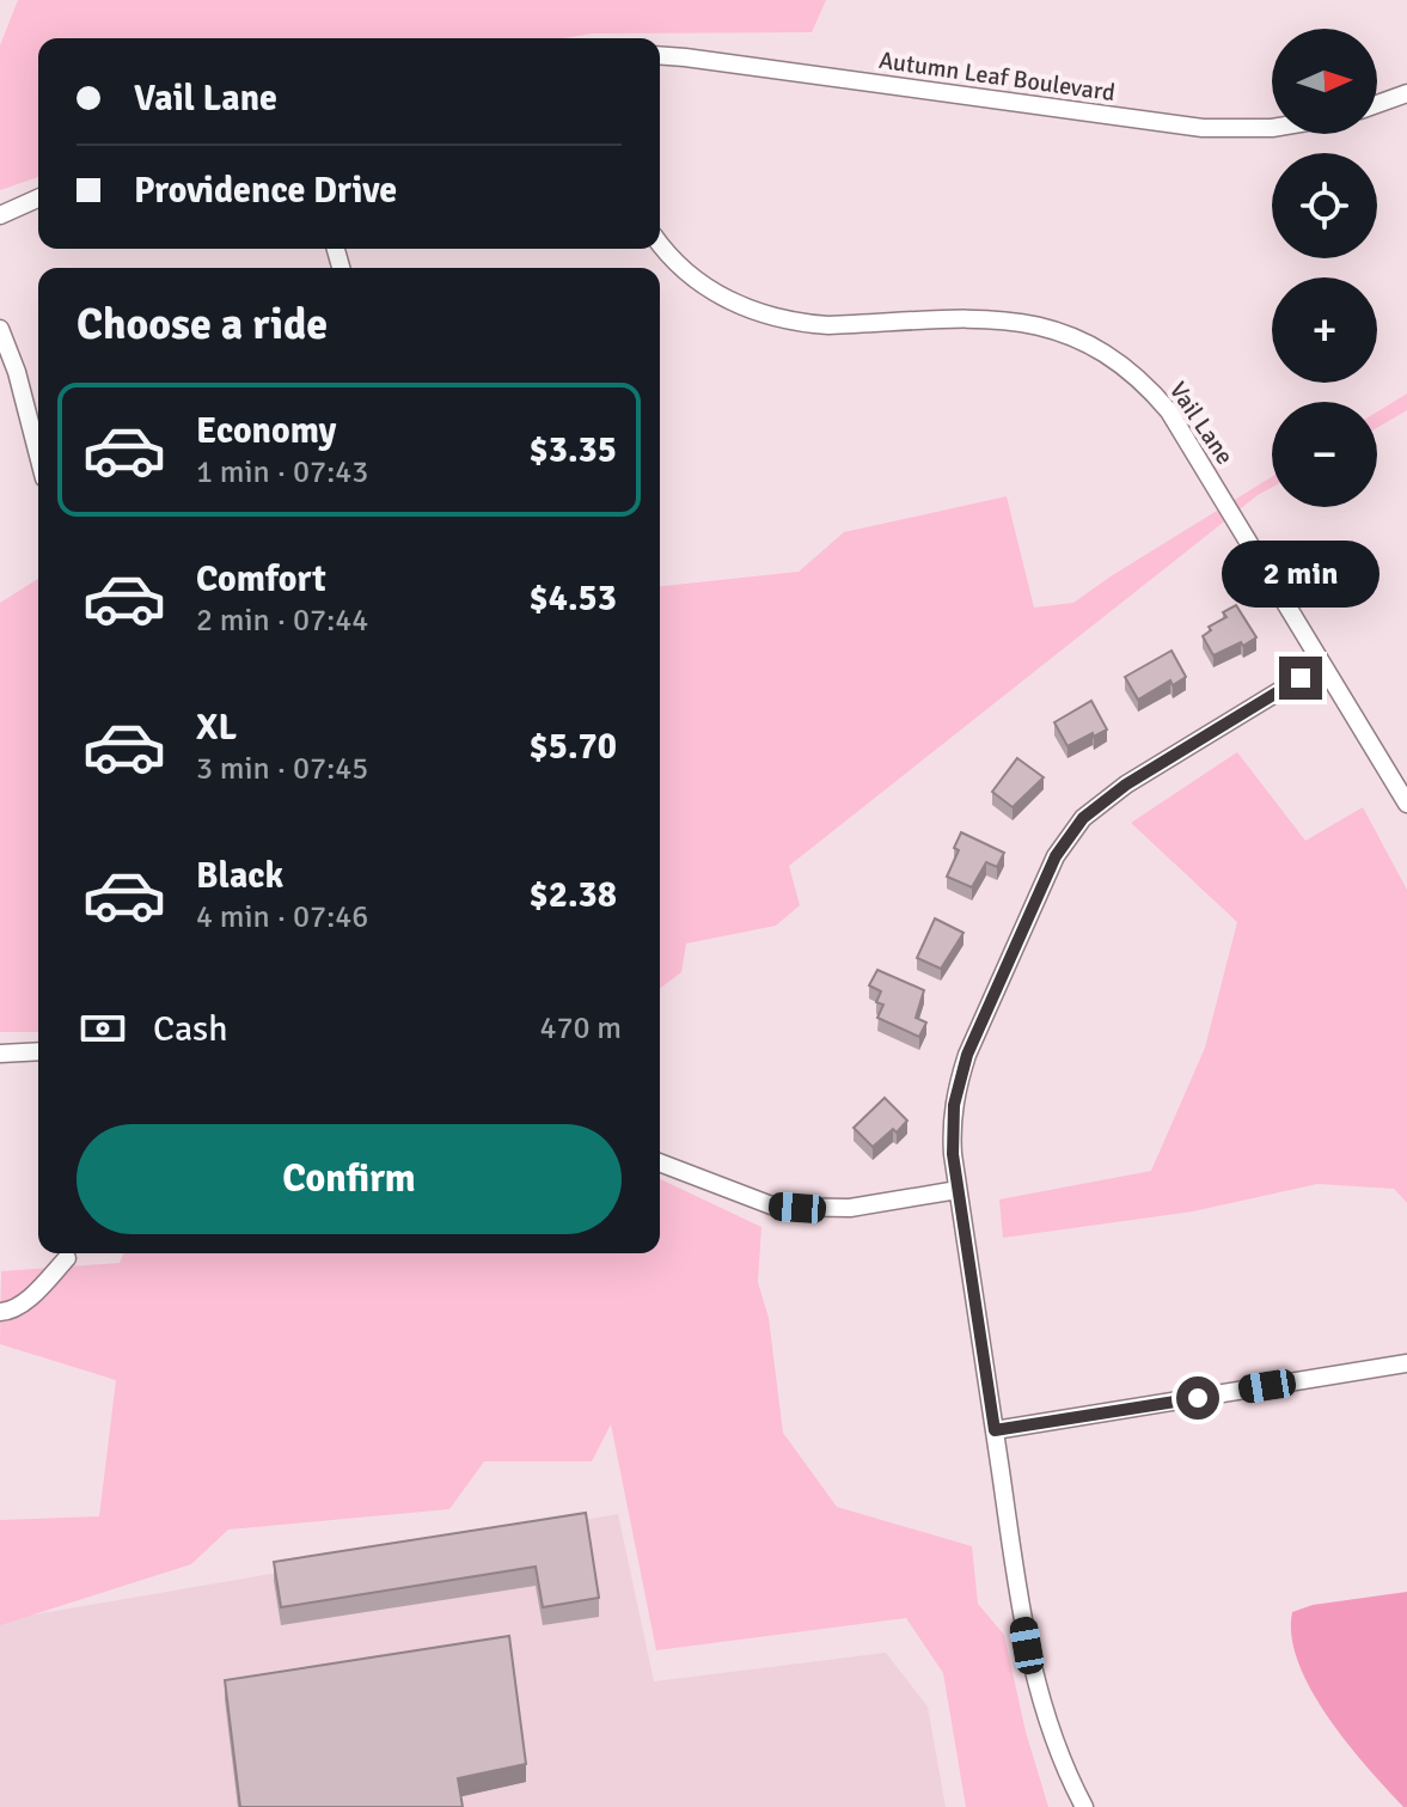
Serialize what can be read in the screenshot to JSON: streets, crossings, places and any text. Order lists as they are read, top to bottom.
{
  "streets": {
    "street": ["Autumn Leaf Boulevard", "Vail Lane"]
  },
  "north": "right",
  "page": {
    "map_buttons": ["+", "−"],
    "banner": ["Vail Lane", "Providence Drive"],
    "heading": "Choose a ride",
    "list": [
      {
        "name": "Economy",
        "note": "1 min · 07:43",
        "value": "$3.35"
      },
      {
        "name": "Comfort",
        "note": "2 min · 07:44",
        "value": "$4.53"
      },
      {
        "name": "XL",
        "note": "3 min · 07:45",
        "value": "$5.70"
      },
      {
        "name": "Black",
        "note": "4 min · 07:46",
        "value": "$2.38"
      }
    ],
    "bubble": "2 min",
    "pay": ["Cash", "470 m"],
    "buttons": "Confirm"
  }
}
